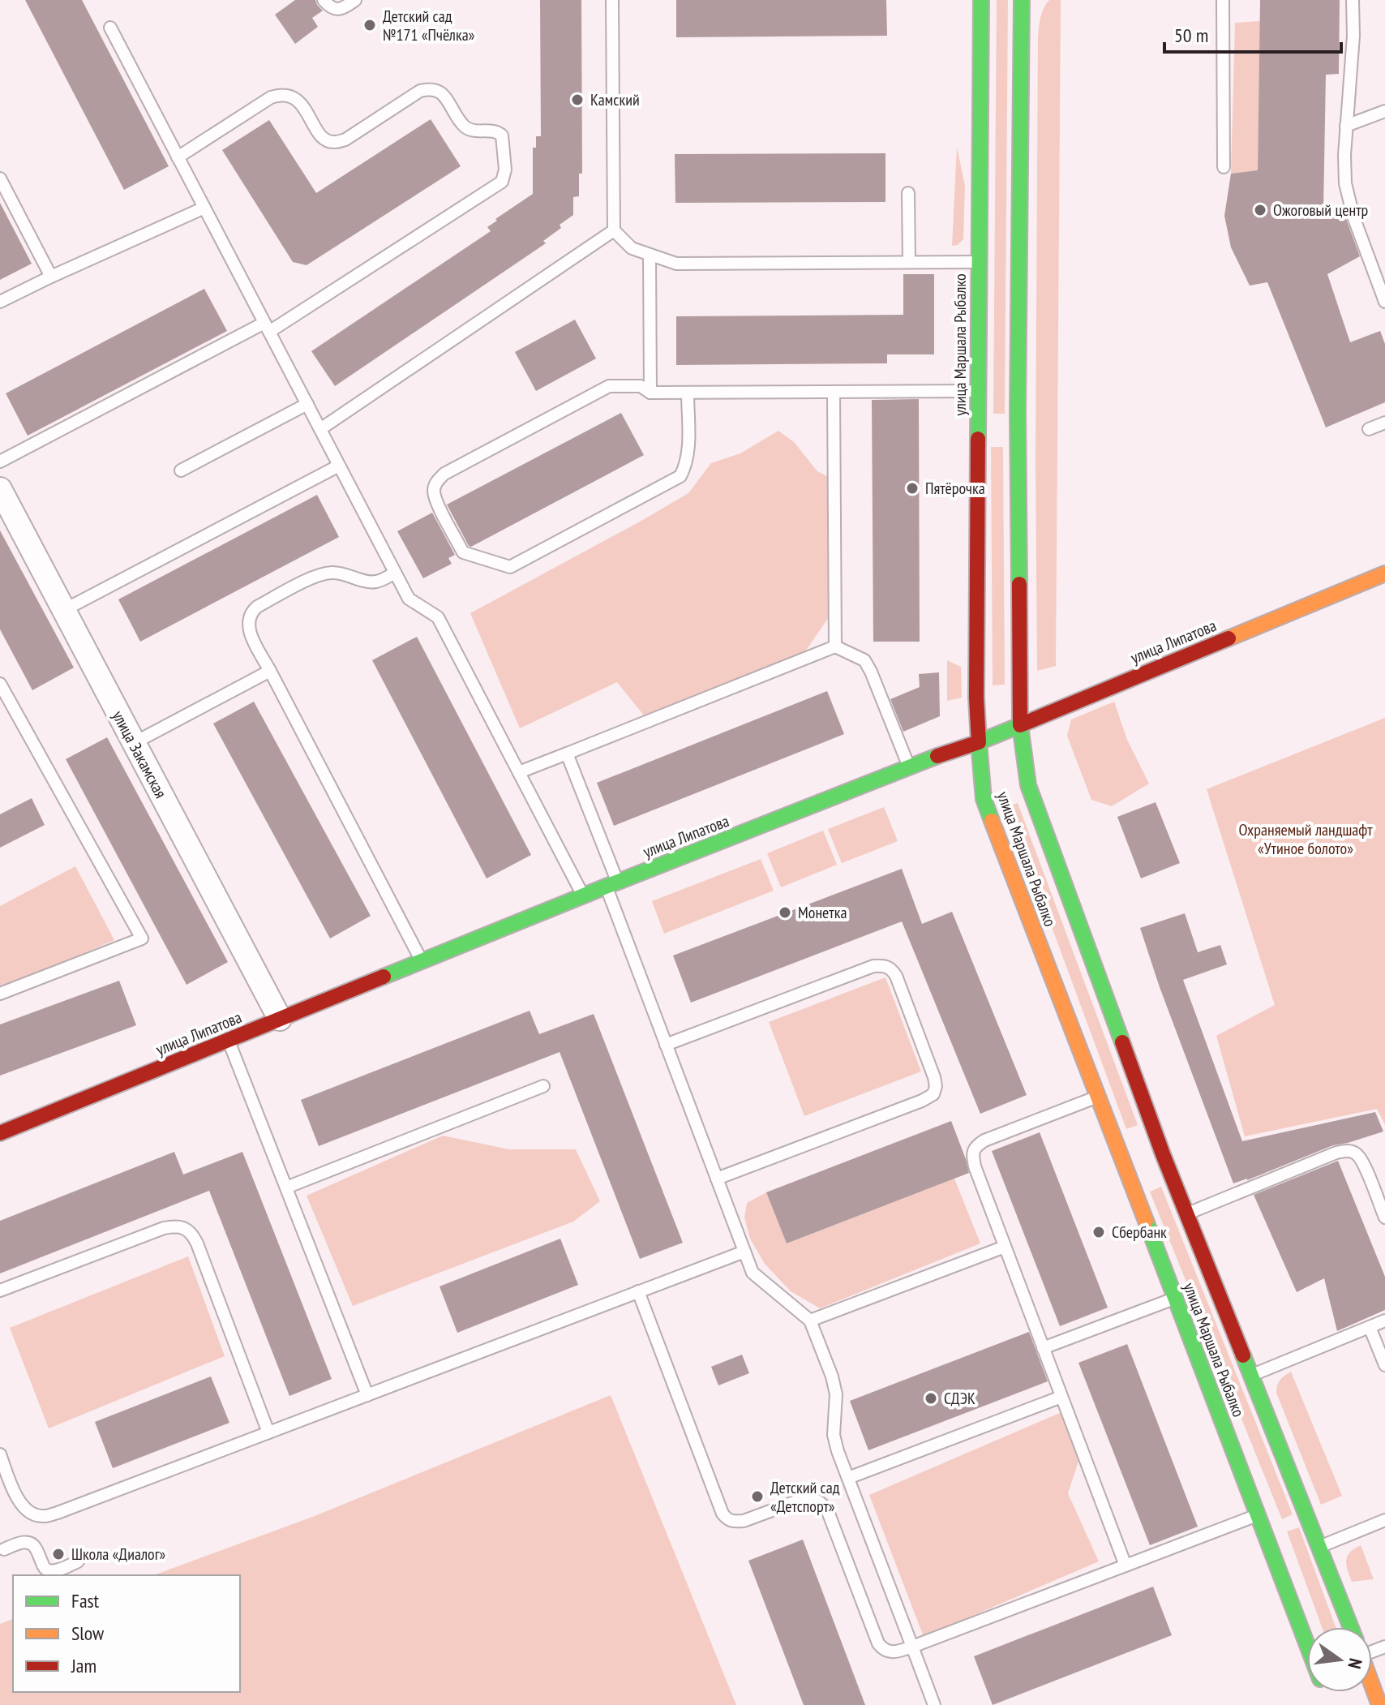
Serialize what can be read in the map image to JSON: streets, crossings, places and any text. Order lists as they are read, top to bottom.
{
  "streets": {
    "main road": ["улица Маршала Рыбалко", "улица Липатова"],
    "street": ["улица Закамская"]
  },
  "crossings": [
    ["улица Маршала Рыбалко", "улица Липатова"],
    ["улица Липатова", "улица Закамская"]
  ],
  "parks": ["Охраняемый ландшафт «Утиное болото»"],
  "places": [
    "Детский сад №171 «Пчёлка»",
    "Камский",
    "Ожоговый центр",
    "Пятёрочка",
    "Монетка",
    "Сбербанк",
    "СДЭК",
    "Детский сад «Детспорт»",
    "Школа «Диалог»"
  ],
  "legend": ["Fast", "Slow", "Jam"],
  "scale_bar": "50 m",
  "north": "right"
}
